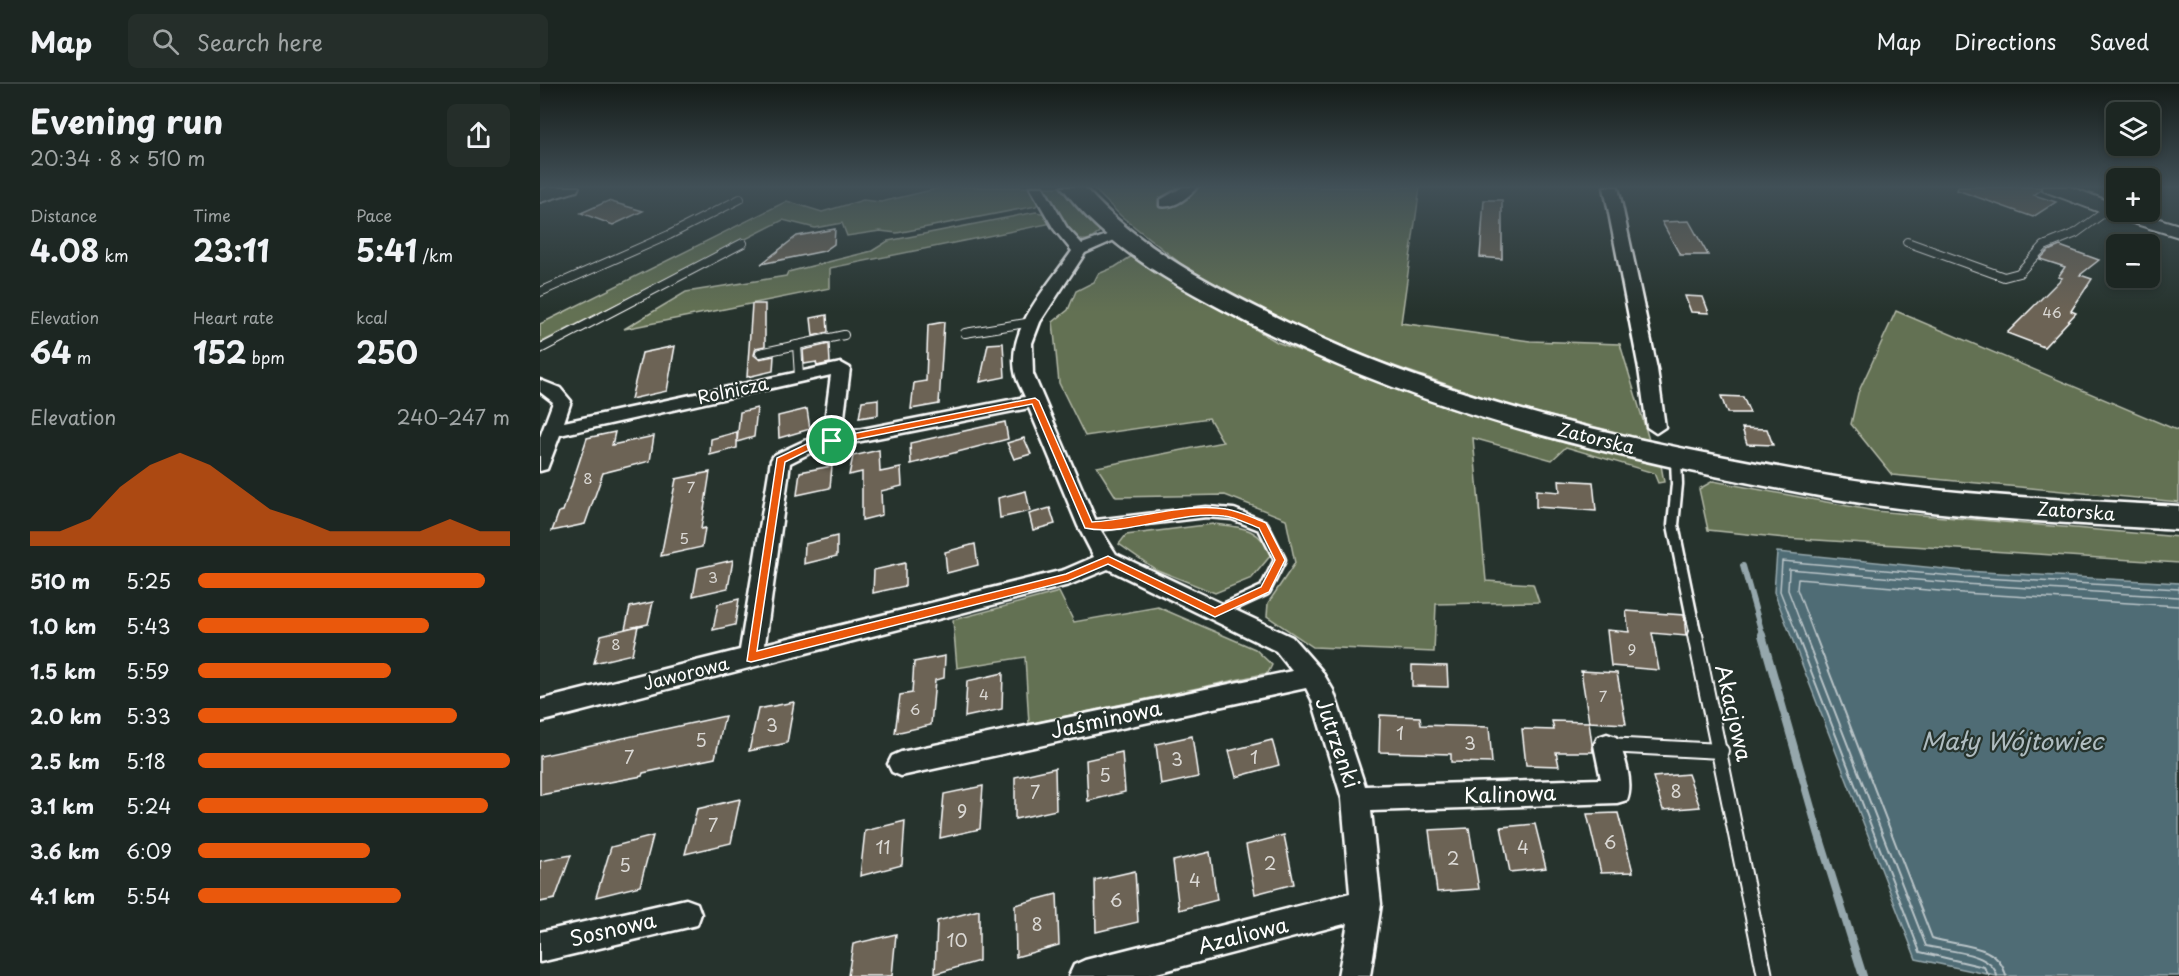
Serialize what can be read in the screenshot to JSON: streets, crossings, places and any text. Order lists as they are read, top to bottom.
{
  "streets": {
    "main road": ["Zatorska"],
    "street": [
      "Rolnicza",
      "Jaworowa",
      "Jaśminowa",
      "Jutrzenki",
      "Kalinowa",
      "Sosnowa",
      "Azaliowa"
    ],
    "lane": ["Akacjowa"]
  },
  "crossings": [
    ["Zatorska", "Akacjowa"],
    ["Jaworowa", "Jutrzenki"],
    ["Jaśminowa", "Jutrzenki"],
    ["Jutrzenki", "Kalinowa"],
    ["Jutrzenki", "Azaliowa"]
  ],
  "water": ["Mały Wójtowiec"],
  "house_numbers": [
    "46",
    "8",
    "7",
    "5",
    "3",
    "8",
    "9",
    "4",
    "7",
    "6",
    "3",
    "1",
    "5",
    "3",
    "7",
    "1",
    "3",
    "5",
    "8",
    "7",
    "9",
    "7",
    "6",
    "11",
    "4",
    "2",
    "2",
    "5",
    "4",
    "6",
    "8",
    "10"
  ],
  "page": {
    "header": "Map",
    "search": "Search here",
    "nav": ["Map", "Directions", "Saved"],
    "heading": ["Evening run", "20:34 · 8 × 510 m"],
    "map_buttons": ["+", "−"],
    "stats": [
      ["Distance", "4.08 km"],
      ["Time", "23:11"],
      ["Pace", "5:41 /km"],
      ["Elevation", "64 m"],
      ["Heart rate", "152 bpm"],
      ["kcal", "250"]
    ],
    "chart": ["Elevation", "240–247 m"],
    "list": [
      {
        "name": "510 m",
        "note": "5:25"
      },
      {
        "name": "1.0 km",
        "note": "5:43"
      },
      {
        "name": "1.5 km",
        "note": "5:59"
      },
      {
        "name": "2.0 km",
        "note": "5:33"
      },
      {
        "name": "2.5 km",
        "note": "5:18"
      },
      {
        "name": "3.1 km",
        "note": "5:24"
      },
      {
        "name": "3.6 km",
        "note": "6:09"
      },
      {
        "name": "4.1 km",
        "note": "5:54"
      }
    ]
  }
}
